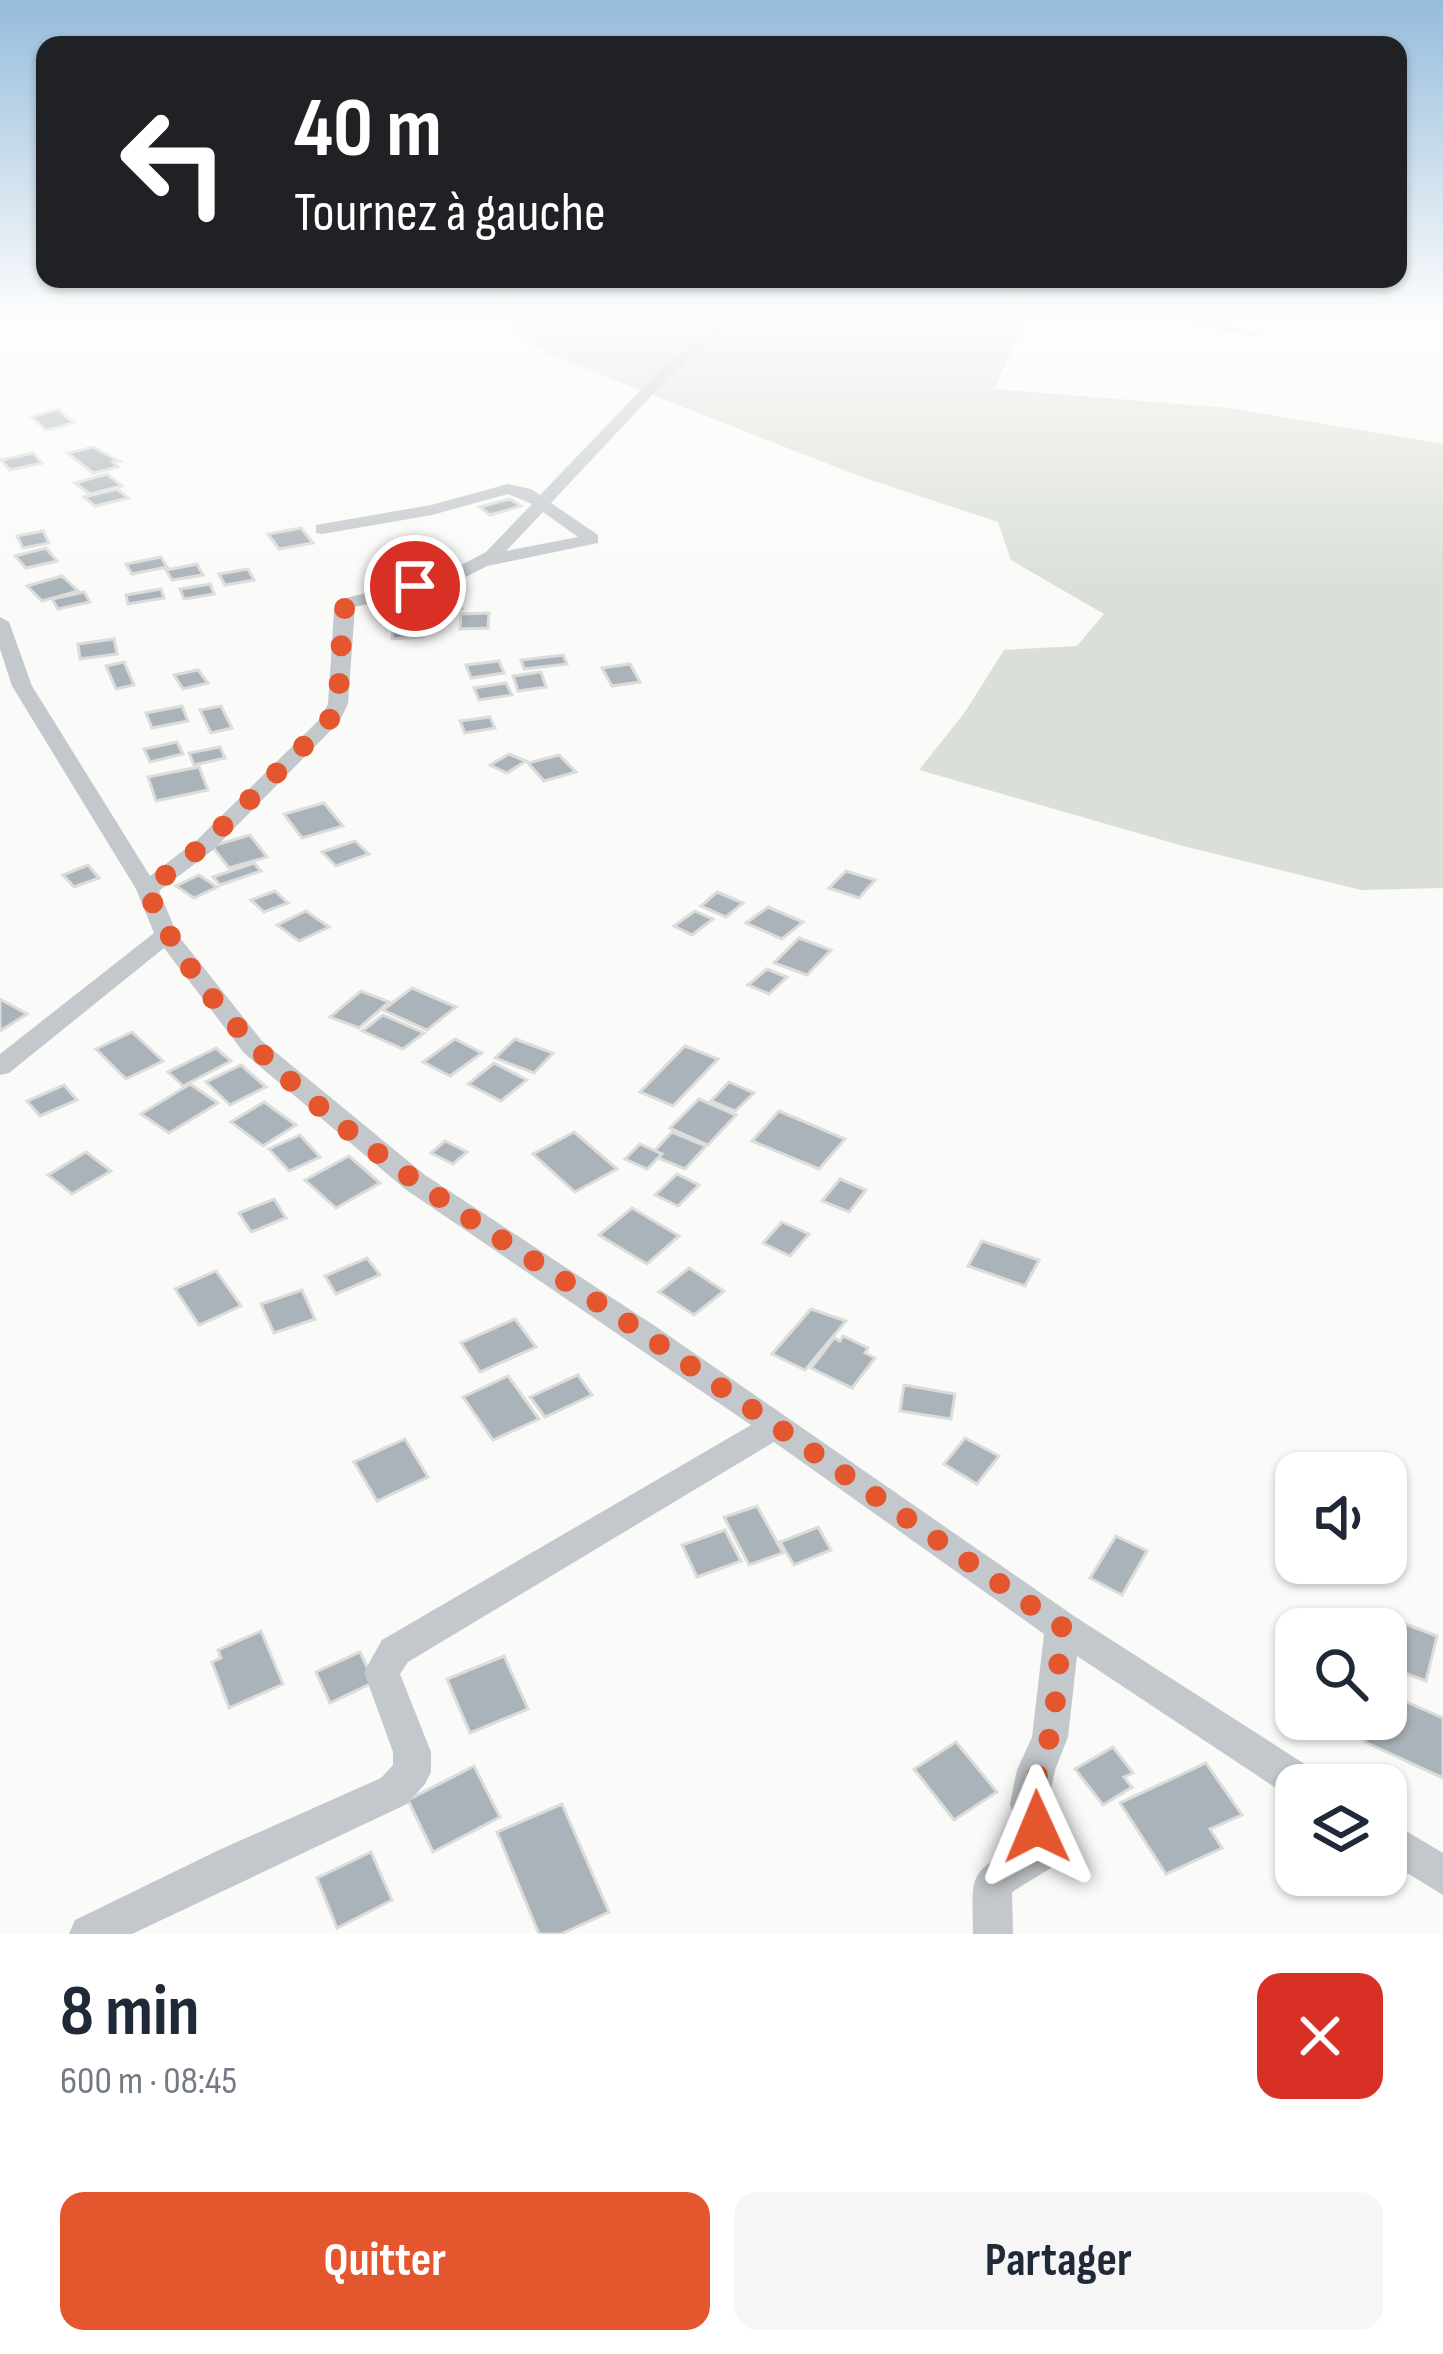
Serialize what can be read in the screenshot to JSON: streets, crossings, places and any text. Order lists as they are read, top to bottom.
{
  "page": {
    "turn": ["40 m", "Tournez à gauche"],
    "heading": ["8 min", "600 m · 08:45"],
    "buttons": ["Quitter", "Partager"]
  }
}
